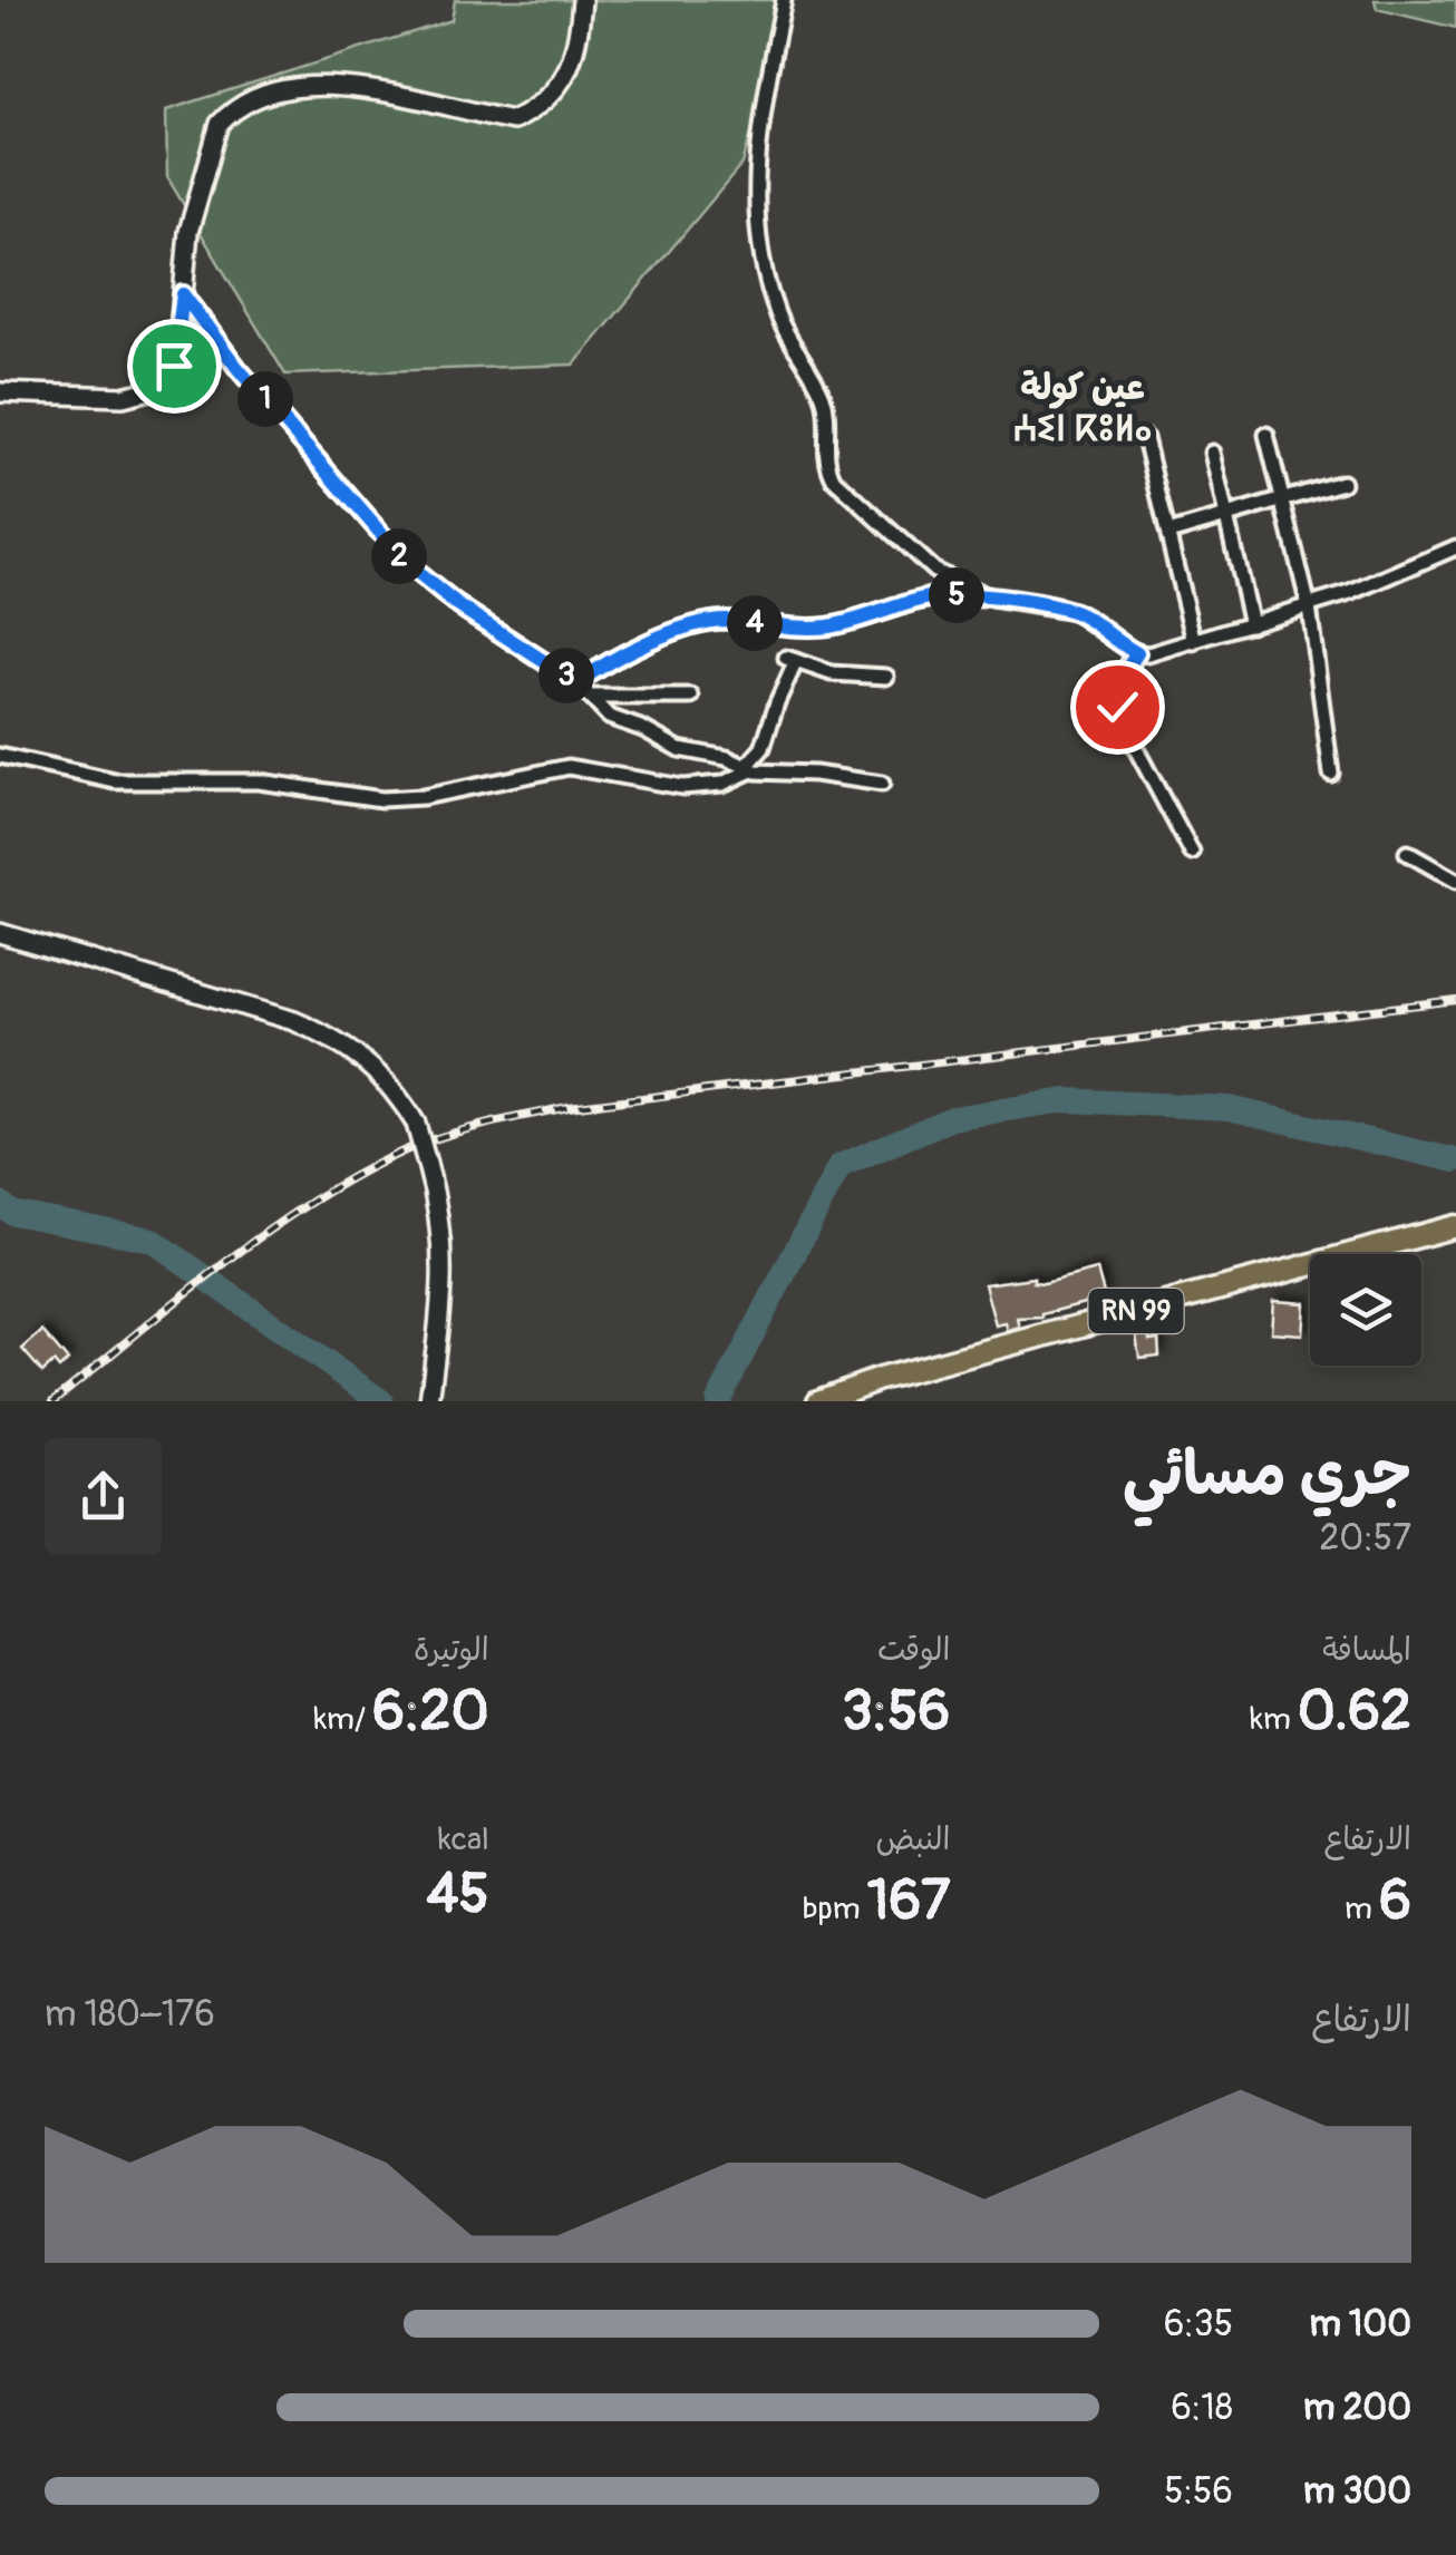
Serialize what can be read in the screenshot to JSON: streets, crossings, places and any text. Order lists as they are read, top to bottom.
{
  "streets": {
    "main road": ["RN 99"]
  },
  "districts": ["عين كولة ⵄⵉⵏ ⴽⵓⵍⴰ"],
  "page": {
    "pins": [
      "1",
      "2",
      "5",
      "4",
      "3"
    ],
    "heading": ["جري مسائي", "20:57"],
    "stats": [
      ["المسافة", "0.62 km"],
      ["الوقت", "3:56"],
      ["الوتيرة", "6:20 /km"],
      ["الارتفاع", "6 m"],
      ["النبض", "167 bpm"],
      ["kcal", "45"]
    ],
    "chart": ["الارتفاع", "176–180 m"],
    "list": [
      {
        "name": "100 m",
        "note": "6:35"
      },
      {
        "name": "200 m",
        "note": "6:18"
      },
      {
        "name": "300 m",
        "note": "5:56"
      }
    ]
  }
}
